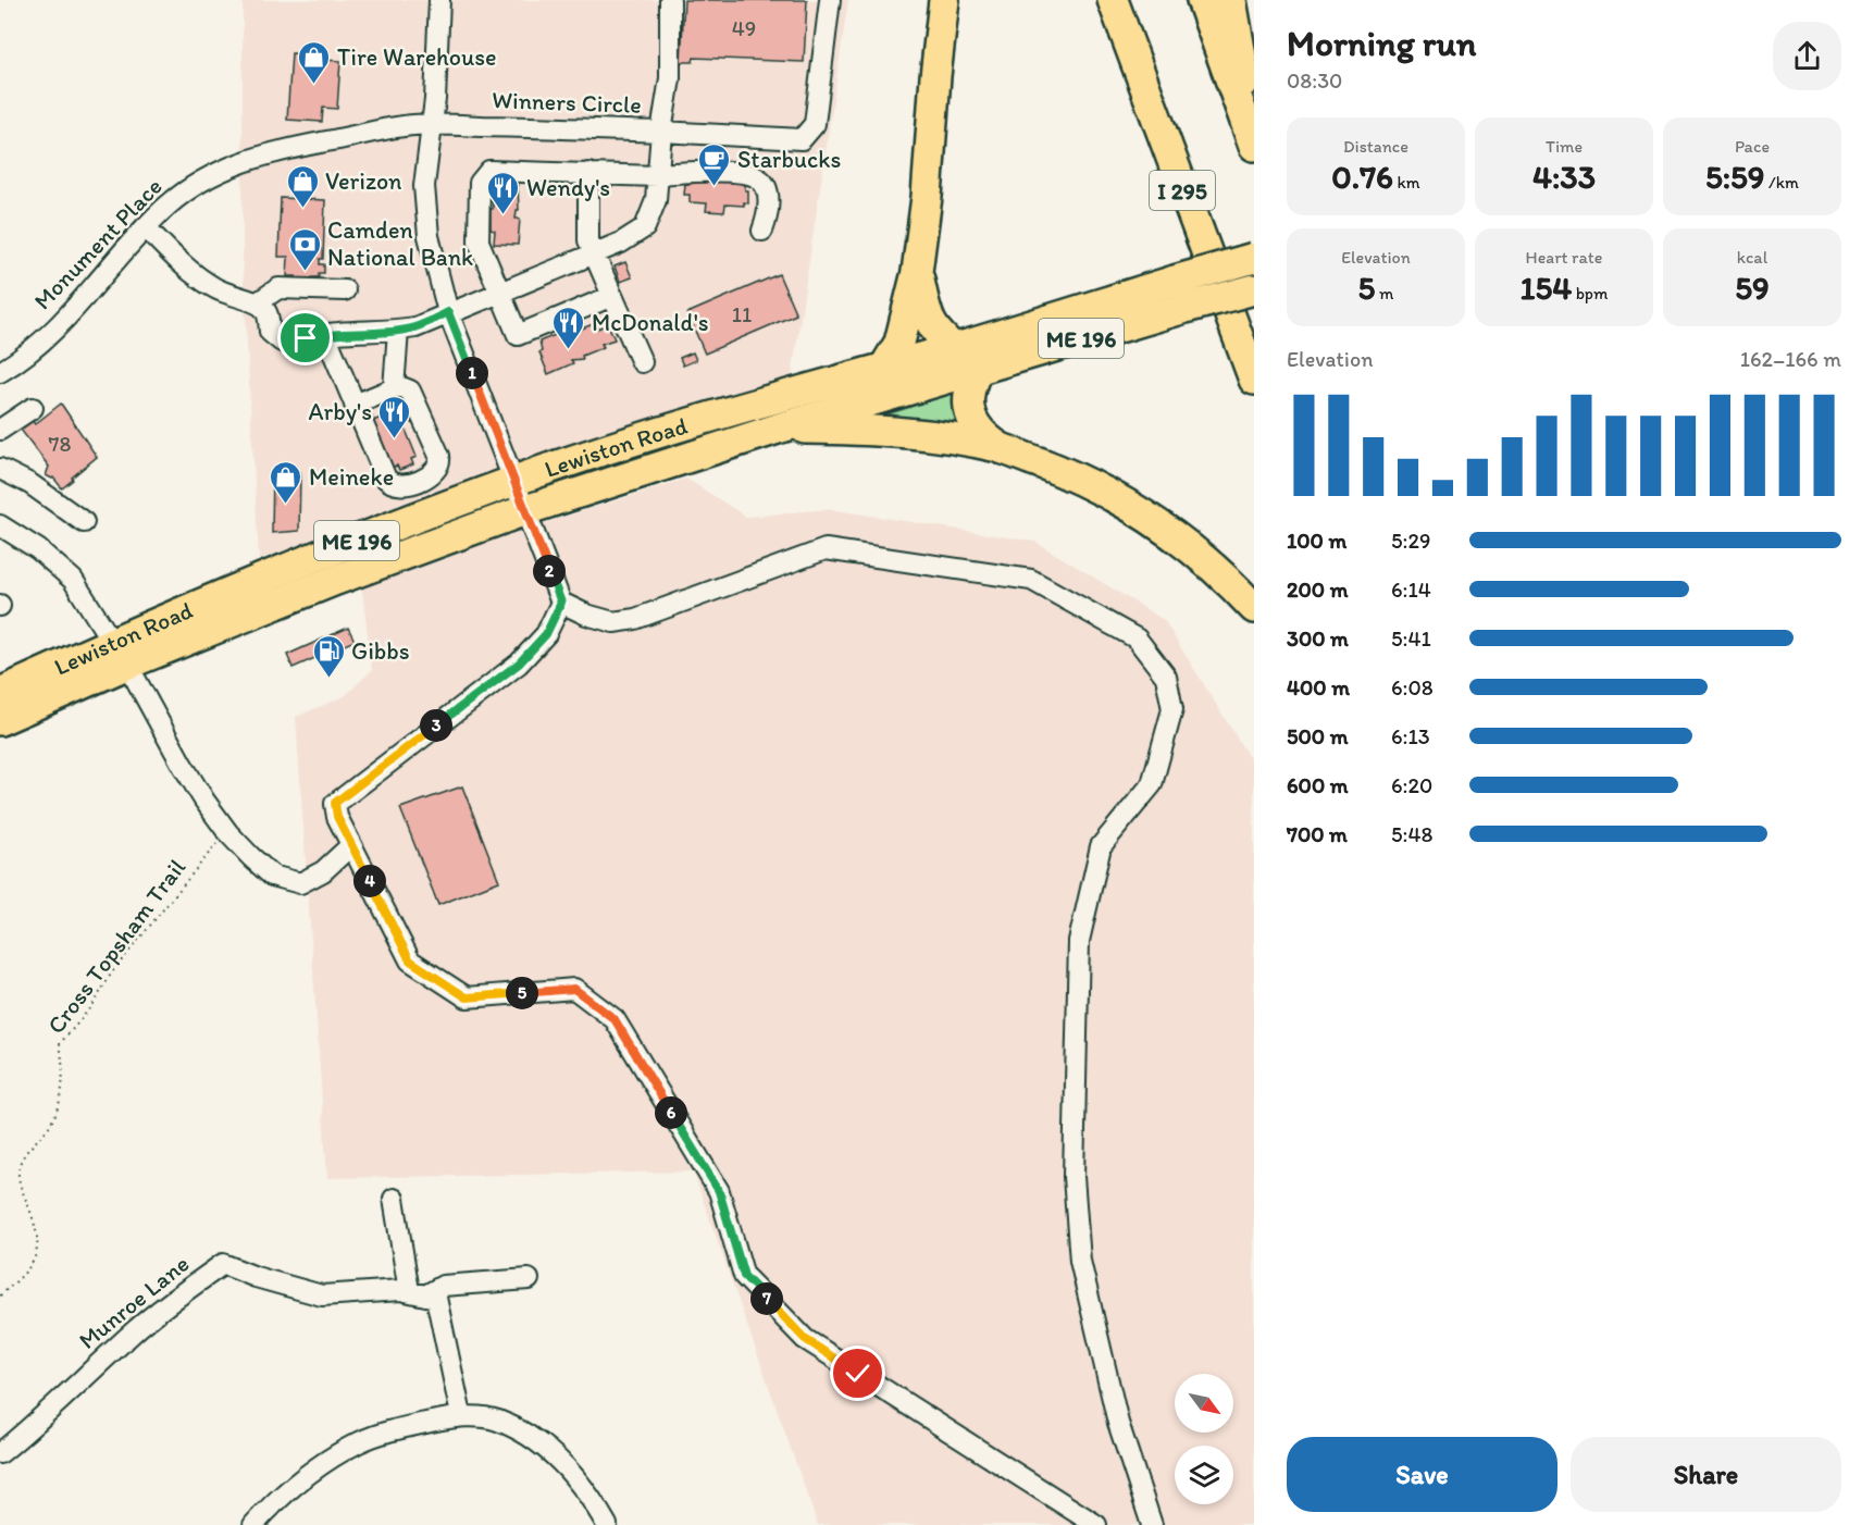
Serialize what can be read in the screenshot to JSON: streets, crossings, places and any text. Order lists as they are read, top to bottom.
{
  "streets": {
    "highway": ["I 295", "ME 196", "Lewiston Road"],
    "street": ["Winners Circle", "Monument Place", "Munroe Lane"],
    "path": ["Cross Topsham Trail"]
  },
  "crossings": [
    ["Winners Circle", "Monument Place"]
  ],
  "places": {
    "shop": ["Tire Warehouse", "Verizon", "Meineke"],
    "cafe": ["Starbucks"],
    "restaurant": ["Wendy's", "McDonald's", "Arby's"],
    "bank": ["Camden National Bank"],
    "fuel station": ["Gibbs"]
  },
  "house_numbers": ["49", "11", "78"],
  "north": "bottom right",
  "page": {
    "heading": ["Morning run", "08:30"],
    "stats": [
      ["Distance", "0.76 km"],
      ["Time", "4:33"],
      ["Pace", "5:59 /km"],
      ["Elevation", "5 m"],
      ["Heart rate", "154 bpm"],
      ["kcal", "59"]
    ],
    "chart": ["Elevation", "162–166 m"],
    "pins": [
      "1",
      "2",
      "3",
      "4",
      "5",
      "6",
      "7"
    ],
    "list": [
      {
        "name": "100 m",
        "note": "5:29"
      },
      {
        "name": "200 m",
        "note": "6:14"
      },
      {
        "name": "300 m",
        "note": "5:41"
      },
      {
        "name": "400 m",
        "note": "6:08"
      },
      {
        "name": "500 m",
        "note": "6:13"
      },
      {
        "name": "600 m",
        "note": "6:20"
      },
      {
        "name": "700 m",
        "note": "5:48"
      }
    ],
    "buttons": ["Save", "Share"]
  }
}
